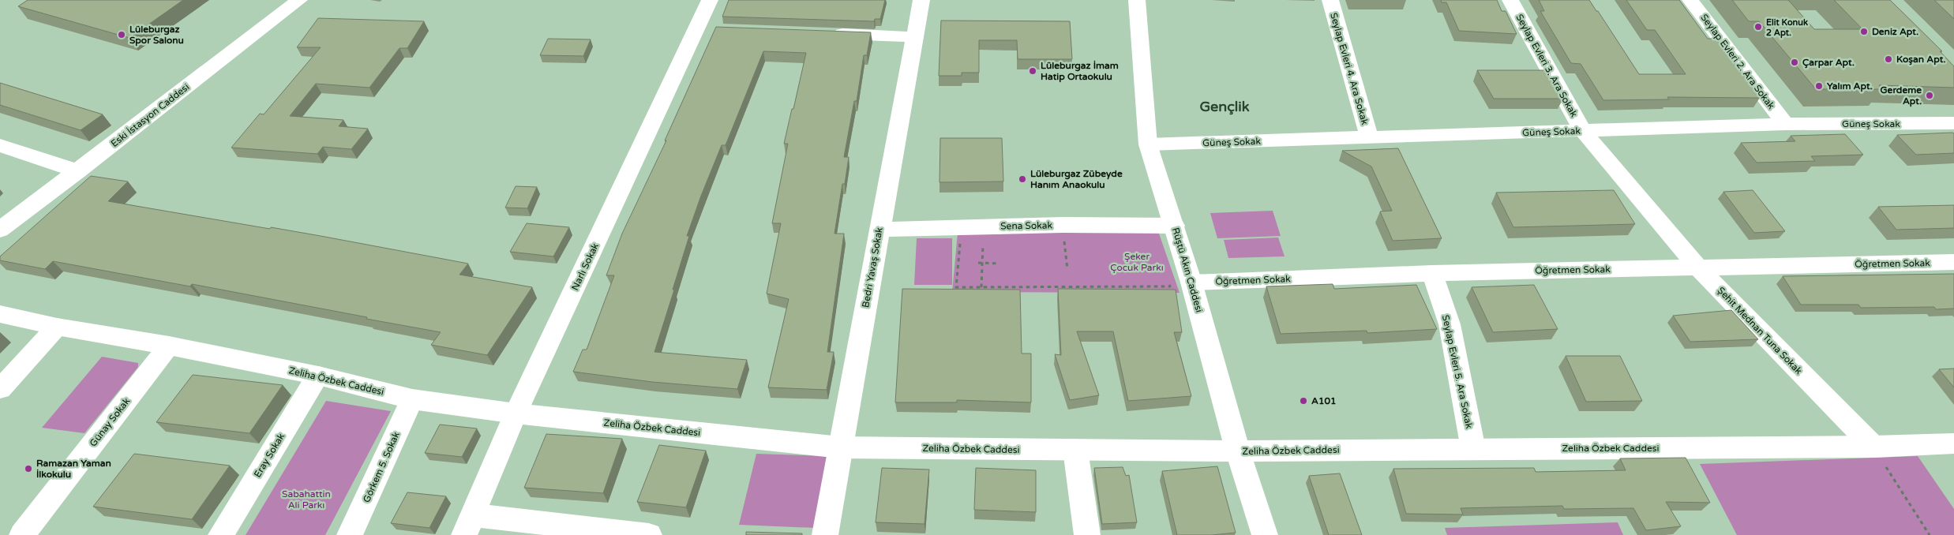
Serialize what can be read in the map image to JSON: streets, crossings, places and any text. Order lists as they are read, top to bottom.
{
  "streets": {
    "street": [
      "Seylap Evleri 2. Ara Sokak",
      "Seylap Evleri 3. Ara Sokak",
      "Seylap Evleri 4. Ara Sokak",
      "Eski İstasyon Caddesi",
      "Güneş Sokak",
      "Sena Sokak",
      "Öğretmen Sokak",
      "Narlı Sokak",
      "Bedri Yavaş Sokak",
      "Rüştü Akın Caddesi",
      "Şehit Mednan Tuna Sokak",
      "Seylap Evleri 5. Ara Sokak",
      "Zeliha Özbek Caddesi",
      "Günay Sokak",
      "Eray Sokak",
      "Görkem 5. Sokak"
    ]
  },
  "crossings": [
    ["Seylap Evleri 2. Ara Sokak", "Güneş Sokak"],
    ["Seylap Evleri 3. Ara Sokak", "Güneş Sokak"],
    ["Seylap Evleri 3. Ara Sokak", "Şehit Mednan Tuna Sokak"],
    ["Seylap Evleri 4. Ara Sokak", "Güneş Sokak"],
    ["Güneş Sokak", "Rüştü Akın Caddesi"],
    ["Güneş Sokak", "Şehit Mednan Tuna Sokak"],
    ["Sena Sokak", "Bedri Yavaş Sokak"],
    ["Sena Sokak", "Rüştü Akın Caddesi"],
    ["Öğretmen Sokak", "Rüştü Akın Caddesi"],
    ["Öğretmen Sokak", "Şehit Mednan Tuna Sokak"],
    ["Öğretmen Sokak", "Seylap Evleri 5. Ara Sokak"],
    ["Narlı Sokak", "Zeliha Özbek Caddesi"],
    ["Bedri Yavaş Sokak", "Zeliha Özbek Caddesi"],
    ["Rüştü Akın Caddesi", "Zeliha Özbek Caddesi"],
    ["Şehit Mednan Tuna Sokak", "Zeliha Özbek Caddesi"],
    ["Seylap Evleri 5. Ara Sokak", "Zeliha Özbek Caddesi"],
    ["Zeliha Özbek Caddesi", "Günay Sokak"],
    ["Zeliha Özbek Caddesi", "Eray Sokak"],
    ["Zeliha Özbek Caddesi", "Görkem 5. Sokak"]
  ],
  "districts": ["Gençlik"],
  "parks": ["Şeker Çocuk Parkı", "Sabahattin Ali Parkı"],
  "places": [
    "Elit Konuk 2 Apt.",
    "Deniz Apt.",
    "Lüleburgaz Spor Salonu",
    "Koşan Apt.",
    "Çarpar Apt.",
    "Lüleburgaz İmam Hatip Ortaokulu",
    "Yalım Apt.",
    "Gerdeme Apt.",
    "Lüleburgaz Zübeyde Hanım Anaokulu",
    "A101",
    "Ramazan Yaman İlkokulu"
  ]
}
